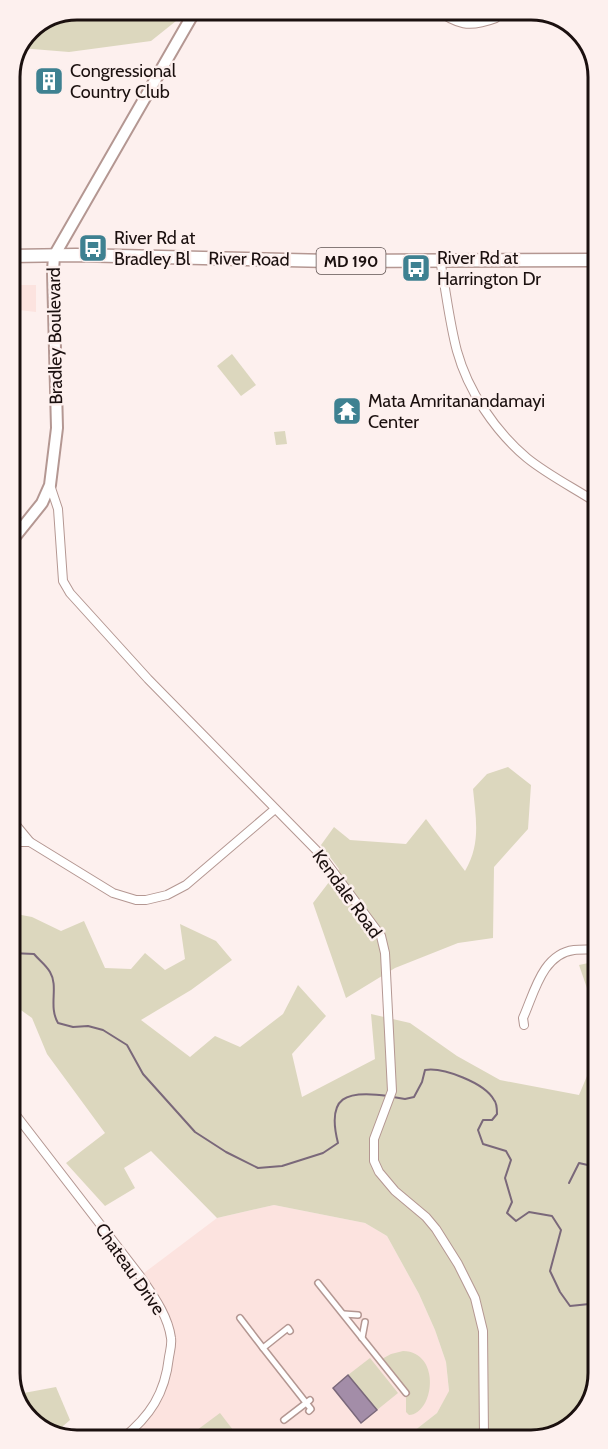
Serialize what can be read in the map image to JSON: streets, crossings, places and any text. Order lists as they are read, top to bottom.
{
  "streets": {
    "main road": ["River Road", "MD 190", "Bradley Boulevard"],
    "street": ["Kendale Road", "Chateau Drive"]
  },
  "crossings": [
    ["River Road", "Bradley Boulevard"],
    ["Bradley Boulevard", "Kendale Road"]
  ],
  "places": {
    "building": ["Congressional Country Club"],
    "bus stop": ["River Rd at Bradley Bl", "River Rd at Harrington Dr"],
    "temple": ["Mata Amritanandamayi Center"]
  }
}
